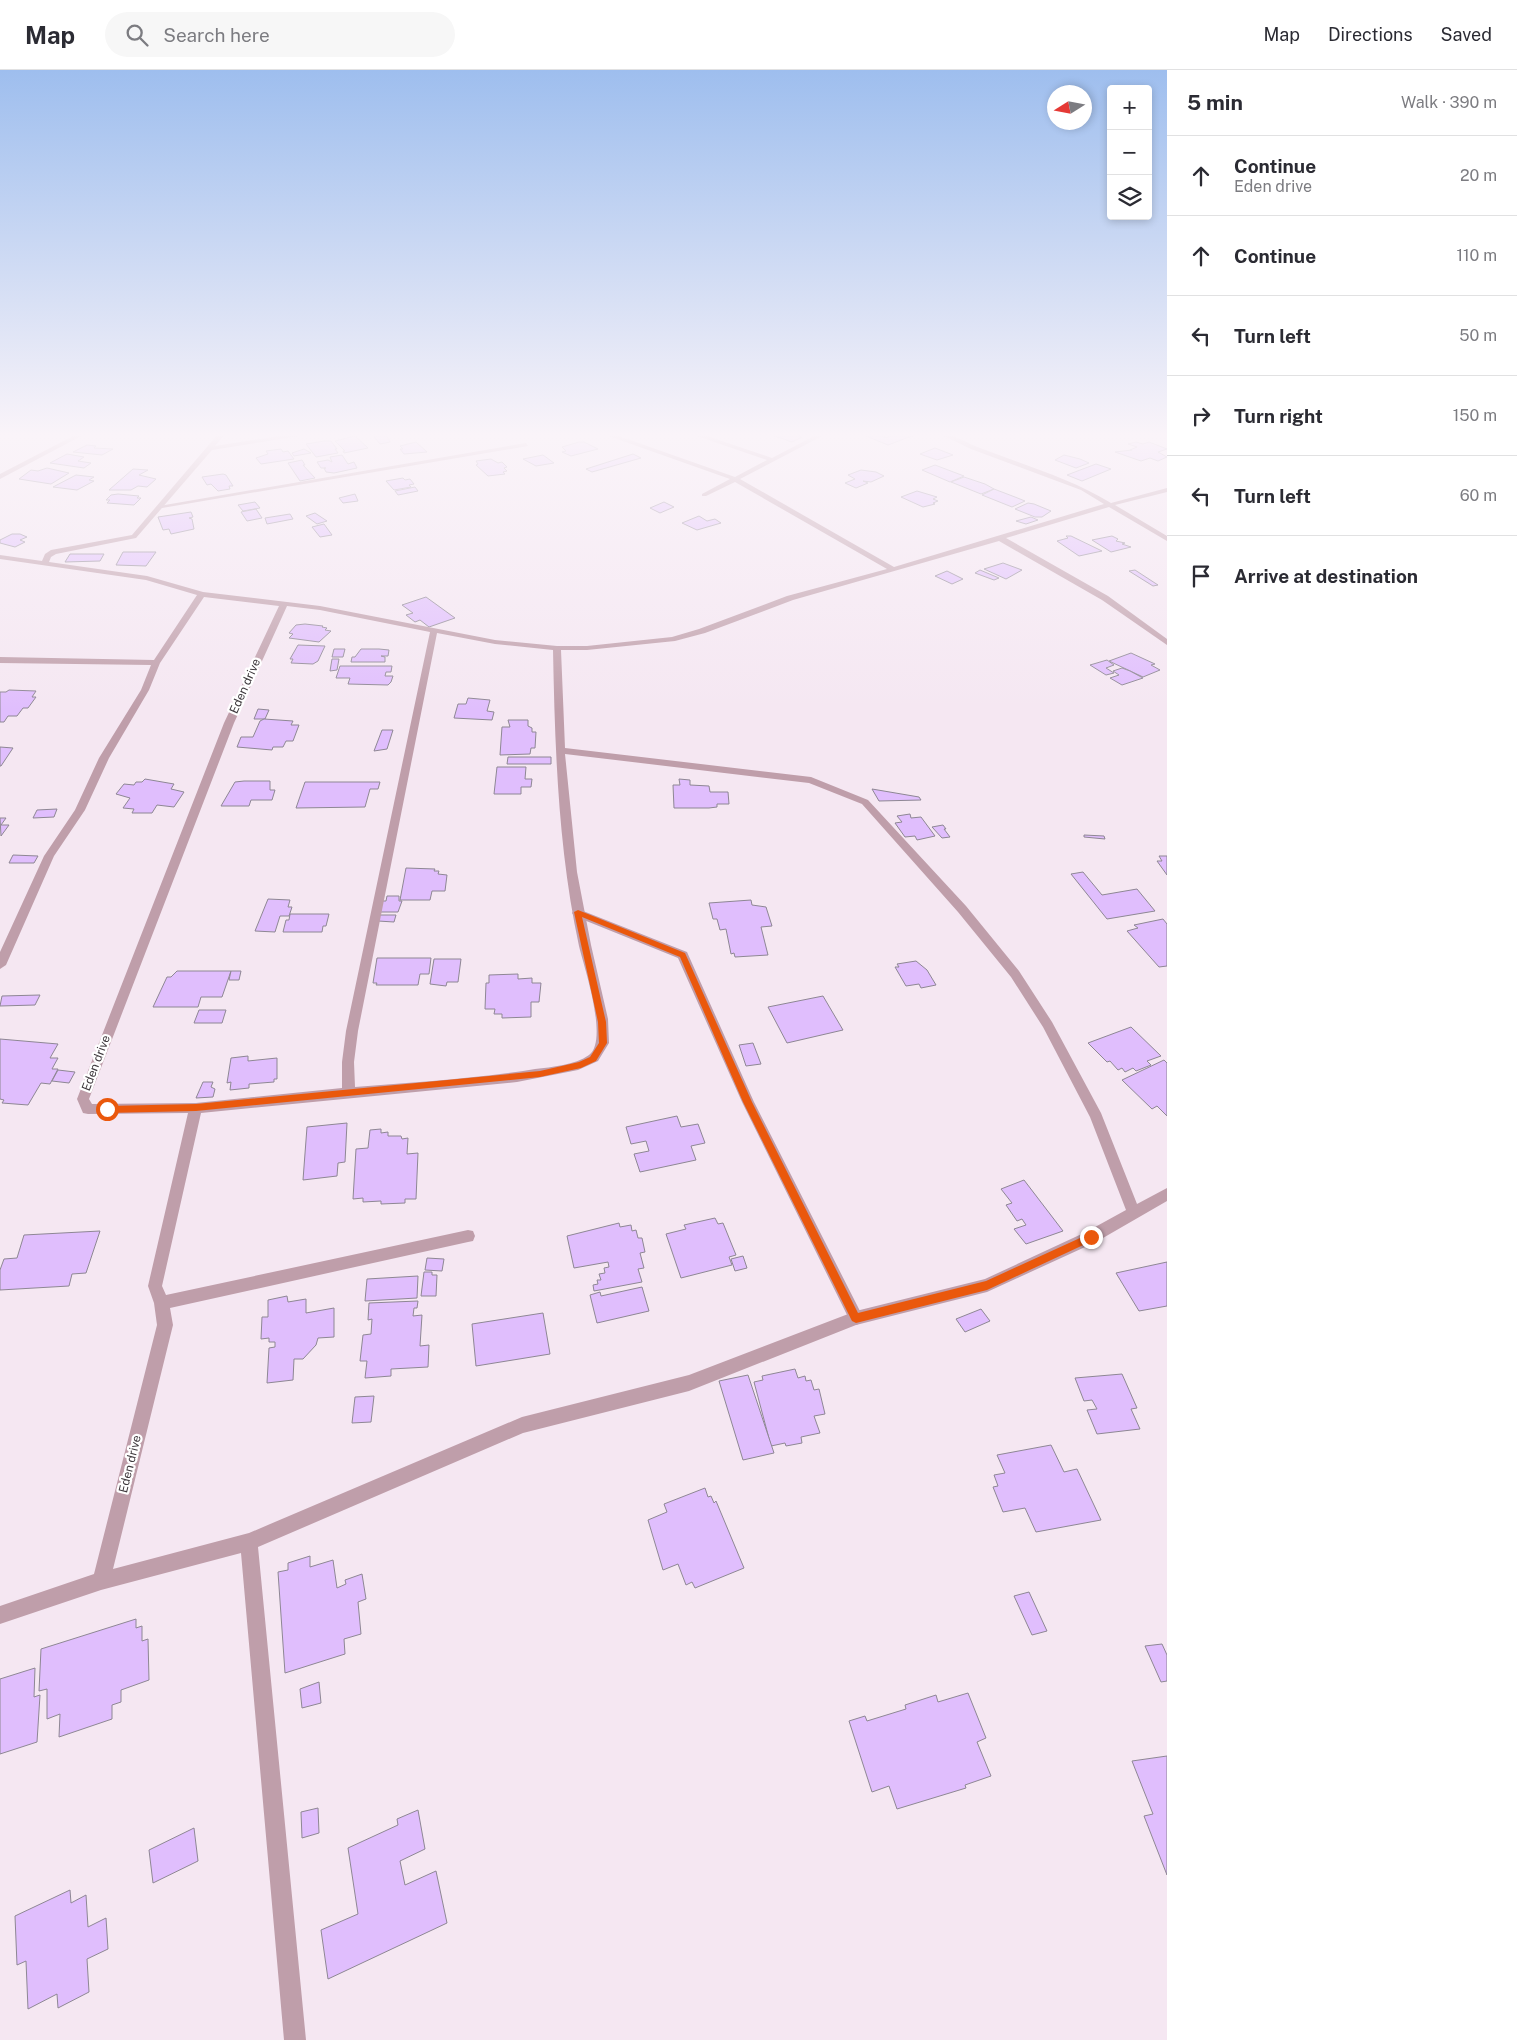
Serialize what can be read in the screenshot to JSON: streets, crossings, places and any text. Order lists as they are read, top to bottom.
{
  "streets": {
    "street": ["Eden drive"]
  },
  "north": "left",
  "page": {
    "header": "Map",
    "search": "Search here",
    "nav": ["Map", "Directions", "Saved"],
    "heading": ["5 min", "Walk · 390 m"],
    "map_buttons": ["+", "−"],
    "list": [
      ["Continue", "Eden drive", "20 m"],
      ["Continue", "110 m"],
      ["Turn left", "50 m"],
      ["Turn right", "150 m"],
      ["Turn left", "60 m"],
      "Arrive at destination"
    ]
  }
}
